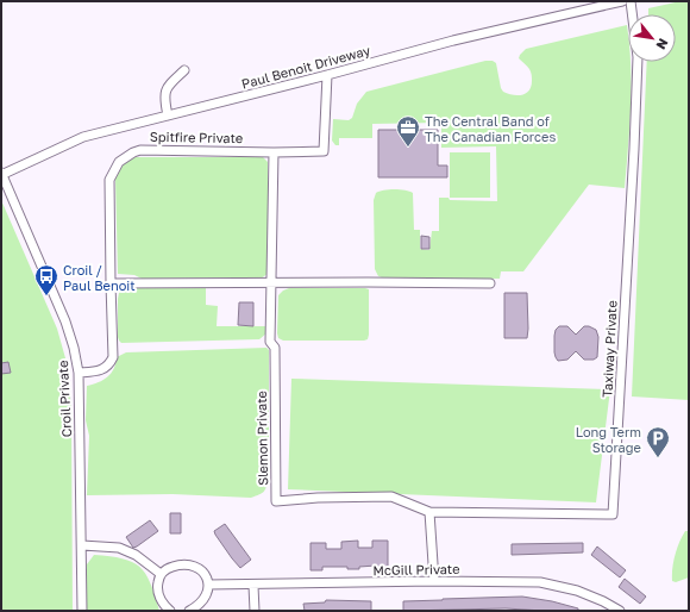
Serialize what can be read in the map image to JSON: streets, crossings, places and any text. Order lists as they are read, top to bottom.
{
  "streets": {
    "street": [
      "Paul Benoit Driveway",
      "Spitfire Private",
      "Taxiway Private",
      "Croil Private",
      "Slemon Private",
      "McGill Private"
    ]
  },
  "crossings": [
    ["Paul Benoit Driveway", "Spitfire Private"],
    ["Paul Benoit Driveway", "Croil Private"],
    ["Spitfire Private", "Croil Private"],
    ["Spitfire Private", "Slemon Private"],
    ["Taxiway Private", "Slemon Private"]
  ],
  "places": {
    "office": ["The Central Band of The Canadian Forces"],
    "bus stop": ["Croil / Paul Benoit"],
    "parking": ["Long Term Storage"]
  },
  "north": "bottom right"
}
